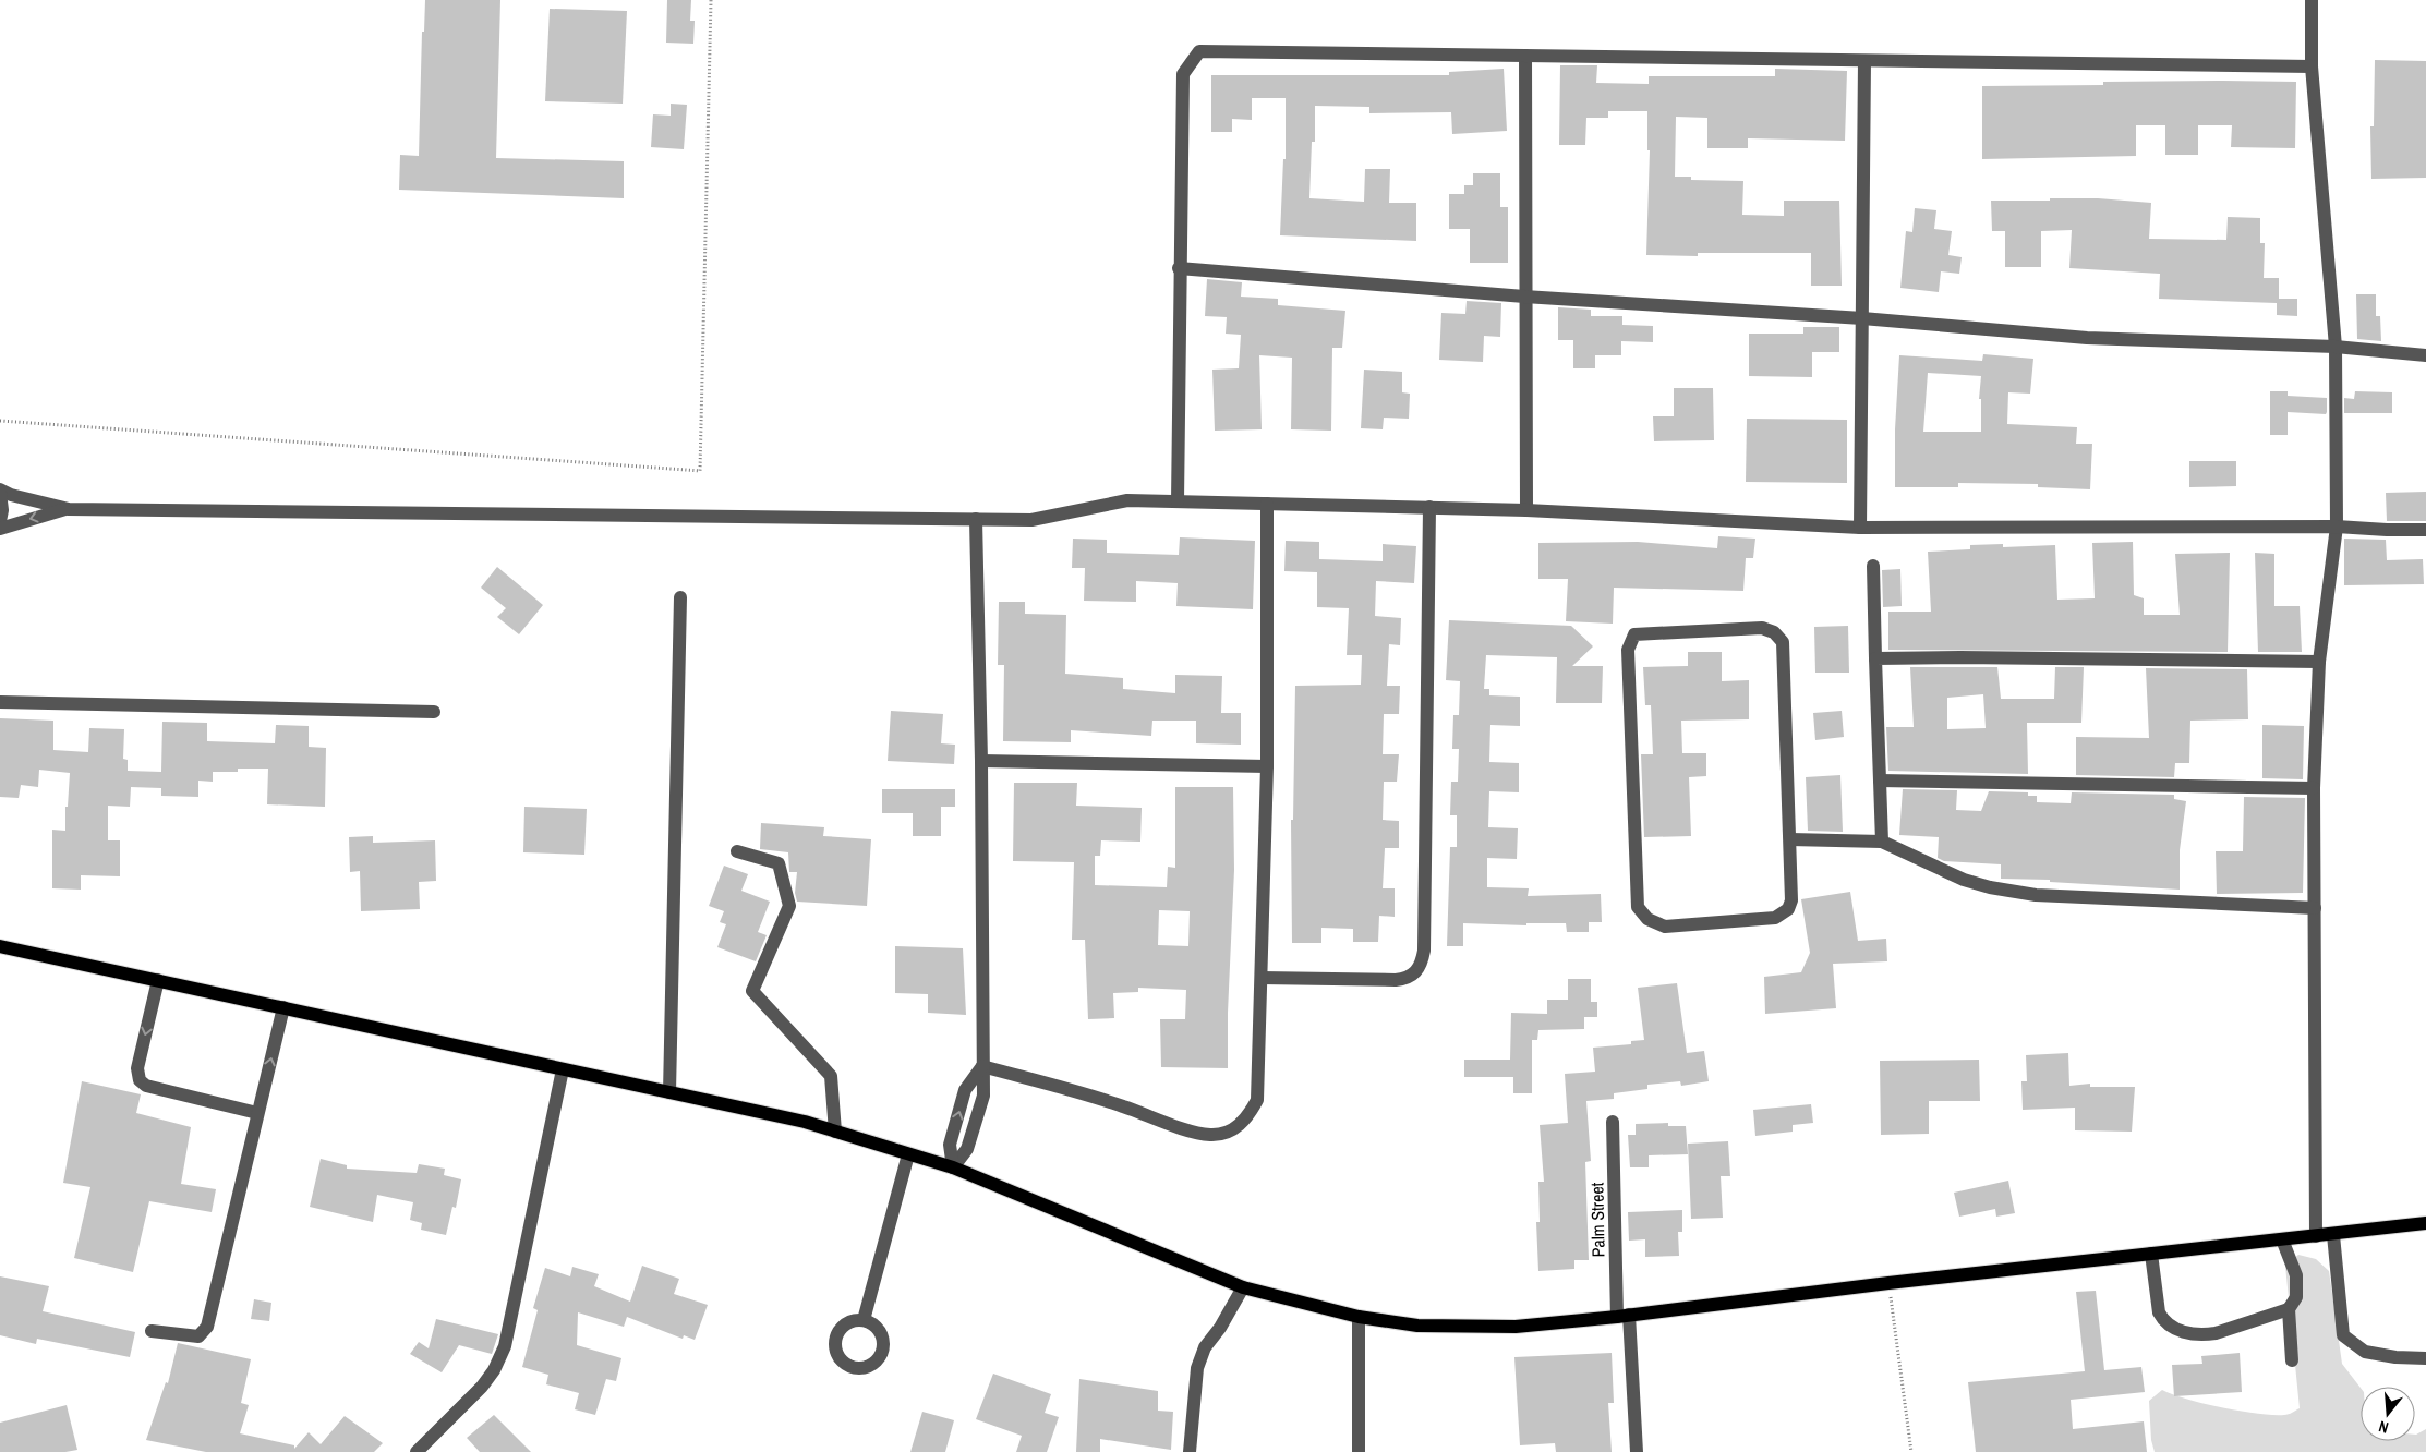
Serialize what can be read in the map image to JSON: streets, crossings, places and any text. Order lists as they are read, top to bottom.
{
  "streets": {
    "street": ["Palm Street"]
  },
  "north": "bottom"
}
